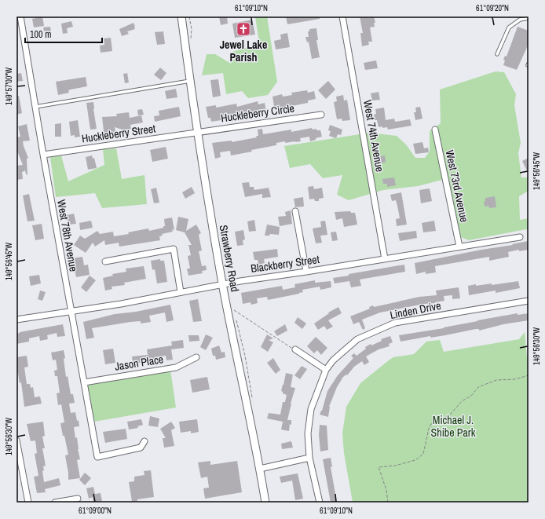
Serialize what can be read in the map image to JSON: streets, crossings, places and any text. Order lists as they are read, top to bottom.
{
  "streets": {
    "street": [
      "Huckleberry Circle",
      "Huckleberry Street",
      "West 74th Avenue",
      "West 73rd Avenue",
      "West 78th Avenue",
      "Strawberry Road",
      "Blackberry Street",
      "Linden Drive",
      "Jason Place"
    ]
  },
  "crossings": [
    ["Huckleberry Circle", "Huckleberry Street"],
    ["Huckleberry Circle", "Strawberry Road"],
    ["Huckleberry Street", "West 78th Avenue"],
    ["Huckleberry Street", "Strawberry Road"],
    ["West 74th Avenue", "Blackberry Street"],
    ["West 73rd Avenue", "Blackberry Street"],
    ["West 78th Avenue", "Blackberry Street"],
    ["West 78th Avenue", "Jason Place"],
    ["Strawberry Road", "Blackberry Street"]
  ],
  "parks": ["Michael J. Shibe Park"],
  "places": {
    "church": ["Jewel Lake Parish"]
  },
  "scale_bar": "100 m",
  "coordinates": [
    "61°09'10\"N",
    "61°09'20\"N",
    "149°57'00\"W",
    "149°56'45\"W",
    "149°56'30\"W",
    "61°09'00\"N"
  ]
}
